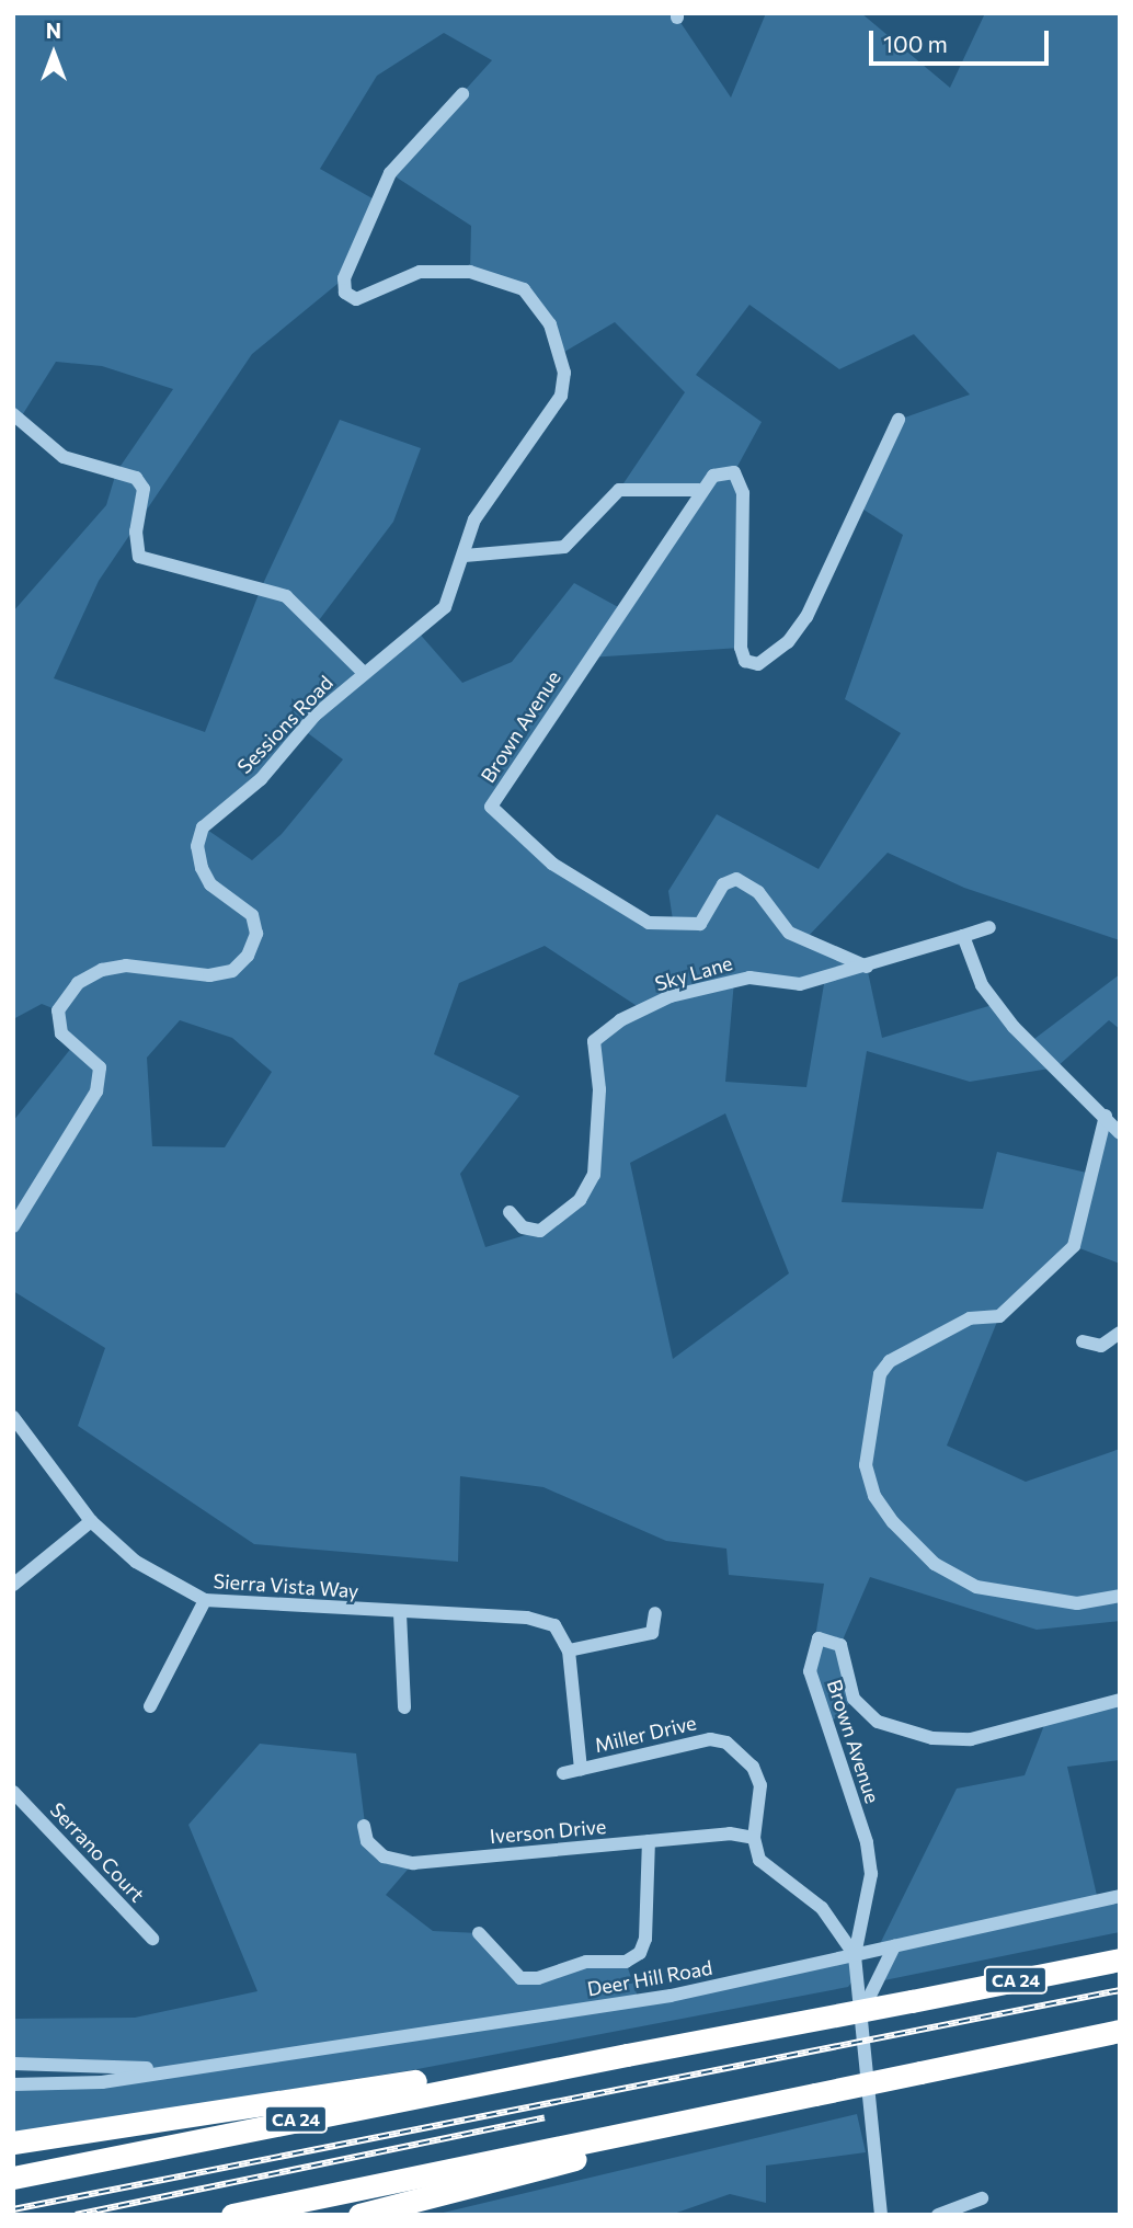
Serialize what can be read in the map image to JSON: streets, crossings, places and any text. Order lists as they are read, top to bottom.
{
  "streets": {
    "highway": ["CA 24"],
    "street": [
      "Sessions Road",
      "Brown Avenue",
      "Sky Lane",
      "Sierra Vista Way",
      "Miller Drive",
      "Iverson Drive",
      "Serrano Court",
      "Deer Hill Road"
    ]
  },
  "crossings": [
    ["Brown Avenue", "Sky Lane"],
    ["Brown Avenue", "Deer Hill Road"],
    ["Sierra Vista Way", "Miller Drive"],
    ["Miller Drive", "Iverson Drive"]
  ],
  "scale_bar": "100 m",
  "north": "top"
}
